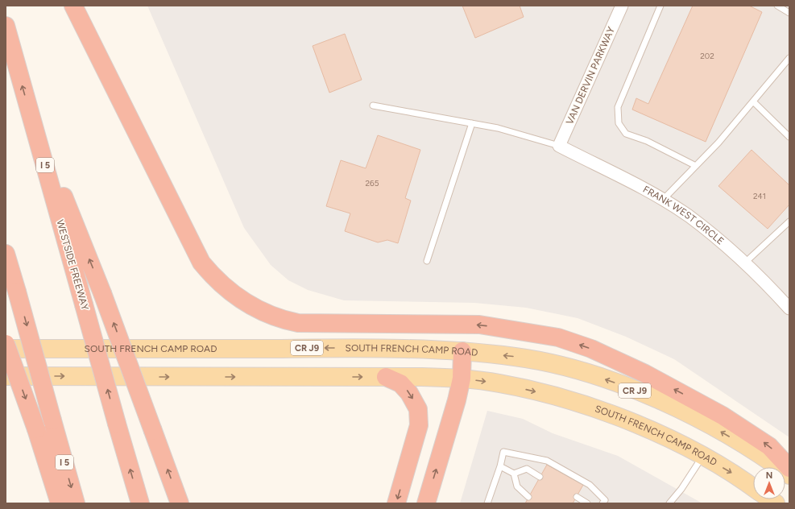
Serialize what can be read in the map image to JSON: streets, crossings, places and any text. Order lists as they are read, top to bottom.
{
  "streets": {
    "highway": ["I 5", "WESTSIDE FREEWAY"],
    "main road": ["CR J9", "SOUTH FRENCH CAMP ROAD"],
    "street": ["VAN DERVIN PARKWAY", "FRANK WEST CIRCLE"]
  },
  "crossings": [
    ["VAN DERVIN PARKWAY", "FRANK WEST CIRCLE"]
  ],
  "house_numbers": ["202", "265", "241"],
  "north": "top"
}
